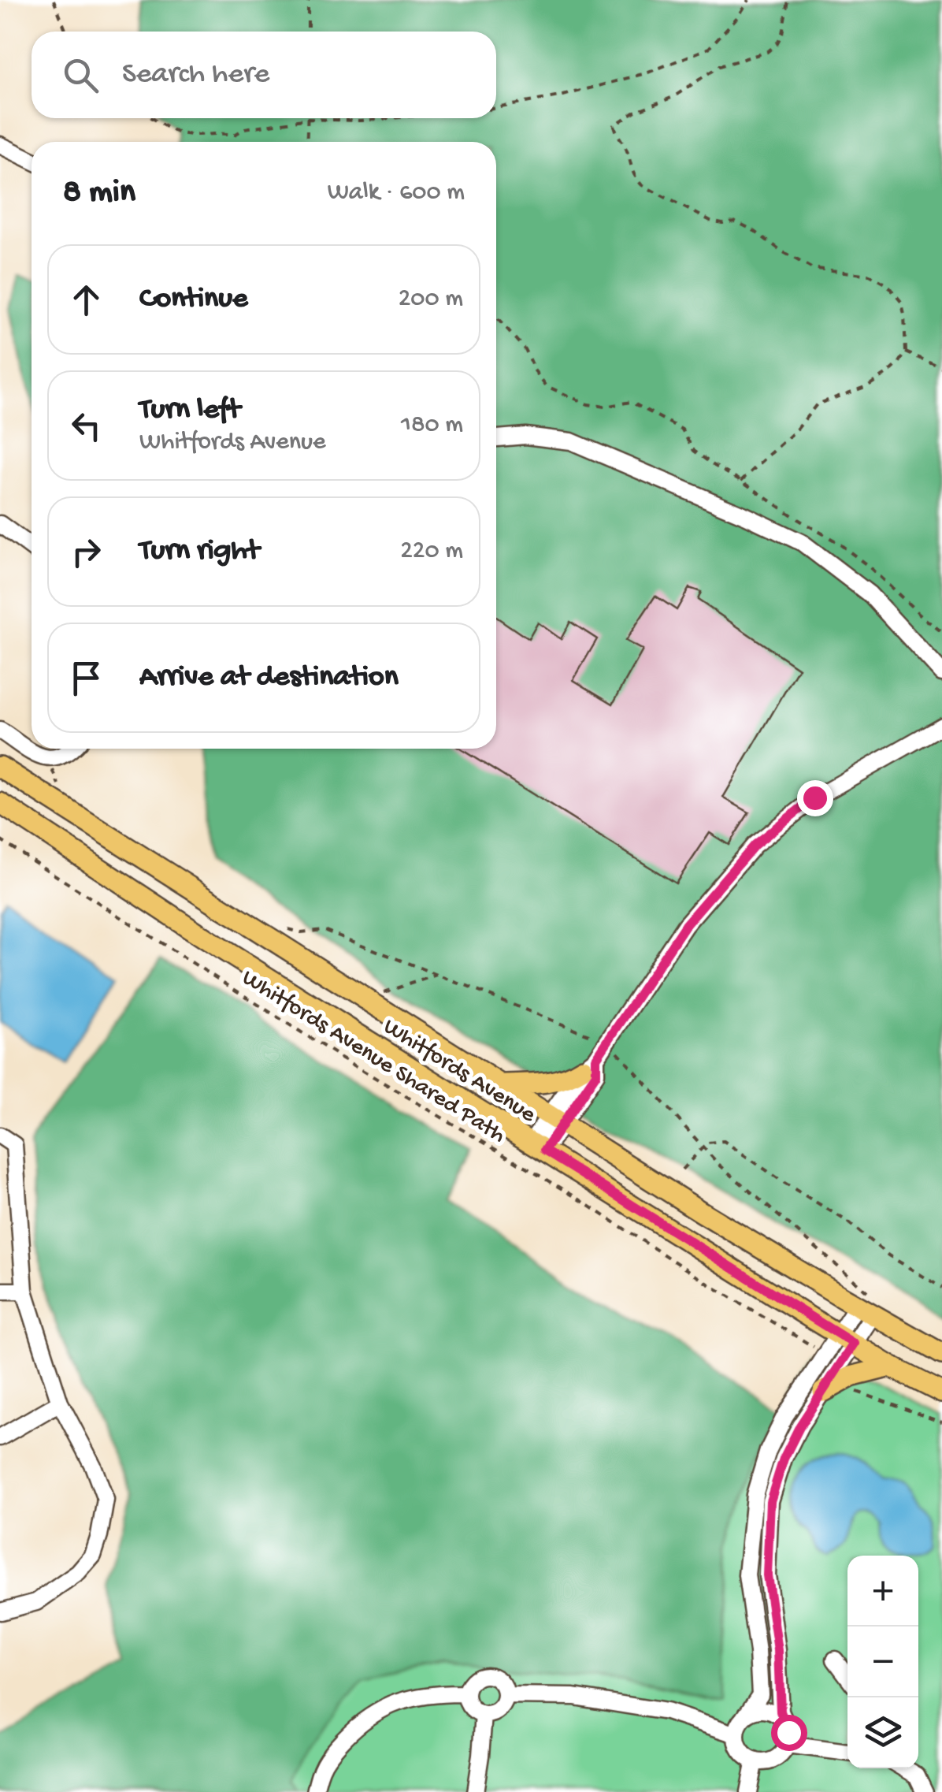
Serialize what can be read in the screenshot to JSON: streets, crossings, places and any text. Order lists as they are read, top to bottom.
{
  "streets": {
    "main road": ["Whitfords Avenue"],
    "path": ["Whitfords Avenue Shared Path"]
  },
  "page": {
    "search": "Search here",
    "heading": ["8 min", "Walk · 600 m"],
    "list": [
      ["Continue", "200 m"],
      ["Turn left", "Whitfords Avenue", "180 m"],
      ["Turn right", "220 m"],
      "Arrive at destination"
    ],
    "map_buttons": ["+", "−"]
  }
}
